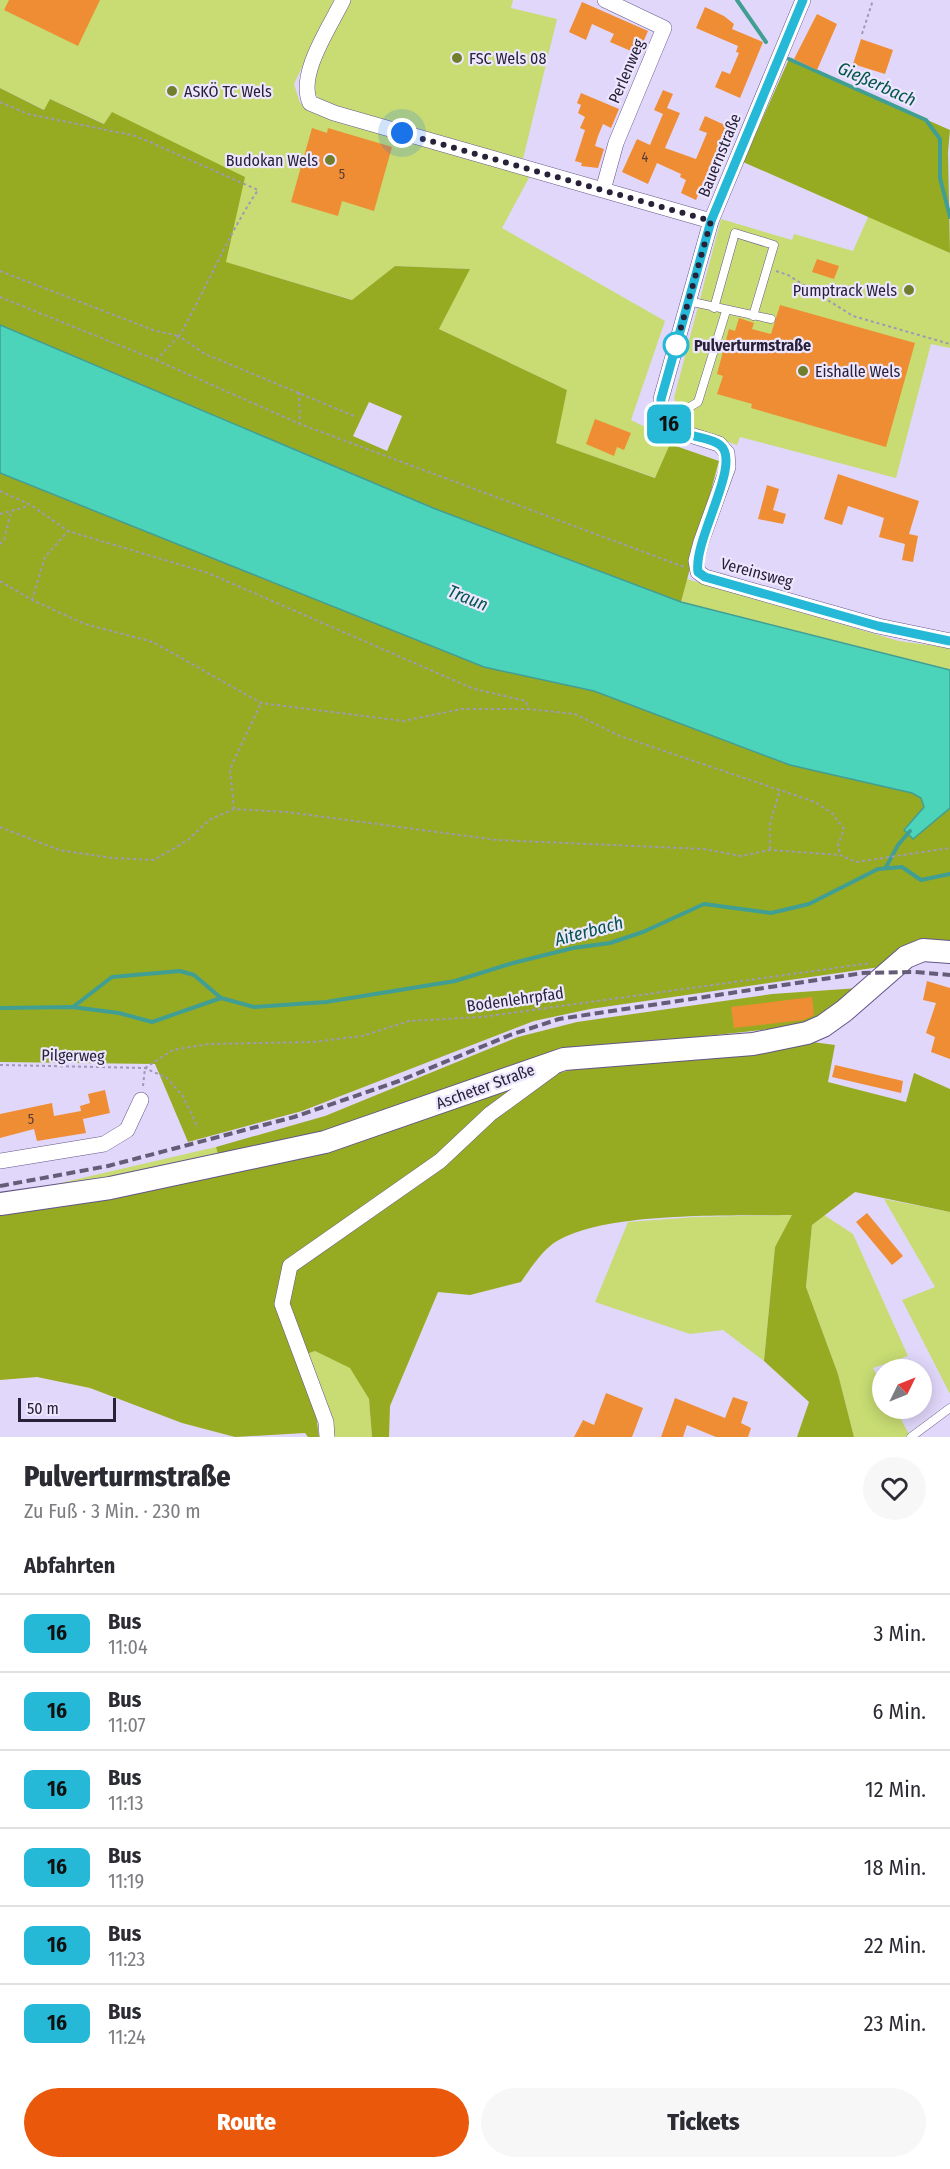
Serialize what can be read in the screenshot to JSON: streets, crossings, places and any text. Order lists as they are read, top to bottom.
{
  "streets": {
    "main road": ["Ascheter Straße"],
    "street": ["Perlenweg", "Bauernstraße", "Vereinsweg"],
    "path": ["Bodenlehrpfad", "Pilgerweg"]
  },
  "crossings": [
    ["Bauernstraße", "Vereinsweg"],
    ["Bodenlehrpfad", "Pilgerweg"]
  ],
  "water": ["Gießerbach", "Traun", "Aiterbach"],
  "places": [
    "FSC Wels 08",
    "ASKÖ TC Wels",
    "Budokan Wels",
    "Pumptrack Wels",
    "Pulverturmstraße",
    "Eishalle Wels"
  ],
  "lines": ["bus line 16"],
  "house_numbers": ["4", "5", "5"],
  "scale_bar": "50 m",
  "north": "top right",
  "page": {
    "on_map": "16",
    "scale": "50 m",
    "heading": [
      ["Pulverturmstraße", "Zu Fuß · 3 Min. · 230 m"],
      "Abfahrten"
    ],
    "list": [
      {
        "mark": "16",
        "name": "Bus",
        "note": "11:04",
        "value": "3 Min."
      },
      {
        "mark": "16",
        "name": "Bus",
        "note": "11:07",
        "value": "6 Min."
      },
      {
        "mark": "16",
        "name": "Bus",
        "note": "11:13",
        "value": "12 Min."
      },
      {
        "mark": "16",
        "name": "Bus",
        "note": "11:19",
        "value": "18 Min."
      },
      {
        "mark": "16",
        "name": "Bus",
        "note": "11:23",
        "value": "22 Min."
      },
      {
        "mark": "16",
        "name": "Bus",
        "note": "11:24",
        "value": "23 Min."
      }
    ],
    "buttons": ["Route", "Tickets"]
  }
}
